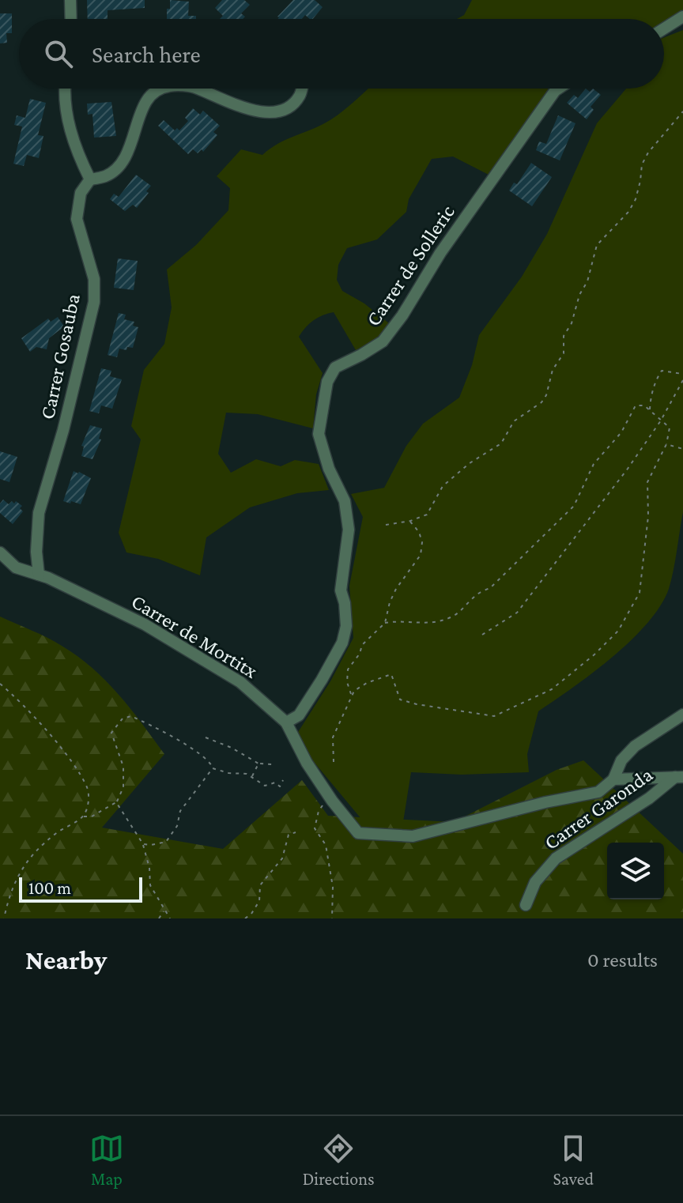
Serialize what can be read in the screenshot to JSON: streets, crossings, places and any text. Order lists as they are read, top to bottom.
{
  "streets": {
    "street": [
      "Carrer de Solleric",
      "Carrer Gosauba",
      "Carrer de Mortitx",
      "Carrer Garonda"
    ]
  },
  "crossings": [
    ["Carrer de Solleric", "Carrer de Mortitx"],
    ["Carrer Gosauba", "Carrer de Mortitx"],
    ["Carrer de Mortitx", "Carrer Garonda"]
  ],
  "scale_bar": "100 m",
  "page": {
    "search": "Search here",
    "scale": "100 m",
    "heading": ["Nearby", "0 results"],
    "nav": ["Map", "Directions", "Saved"]
  }
}
